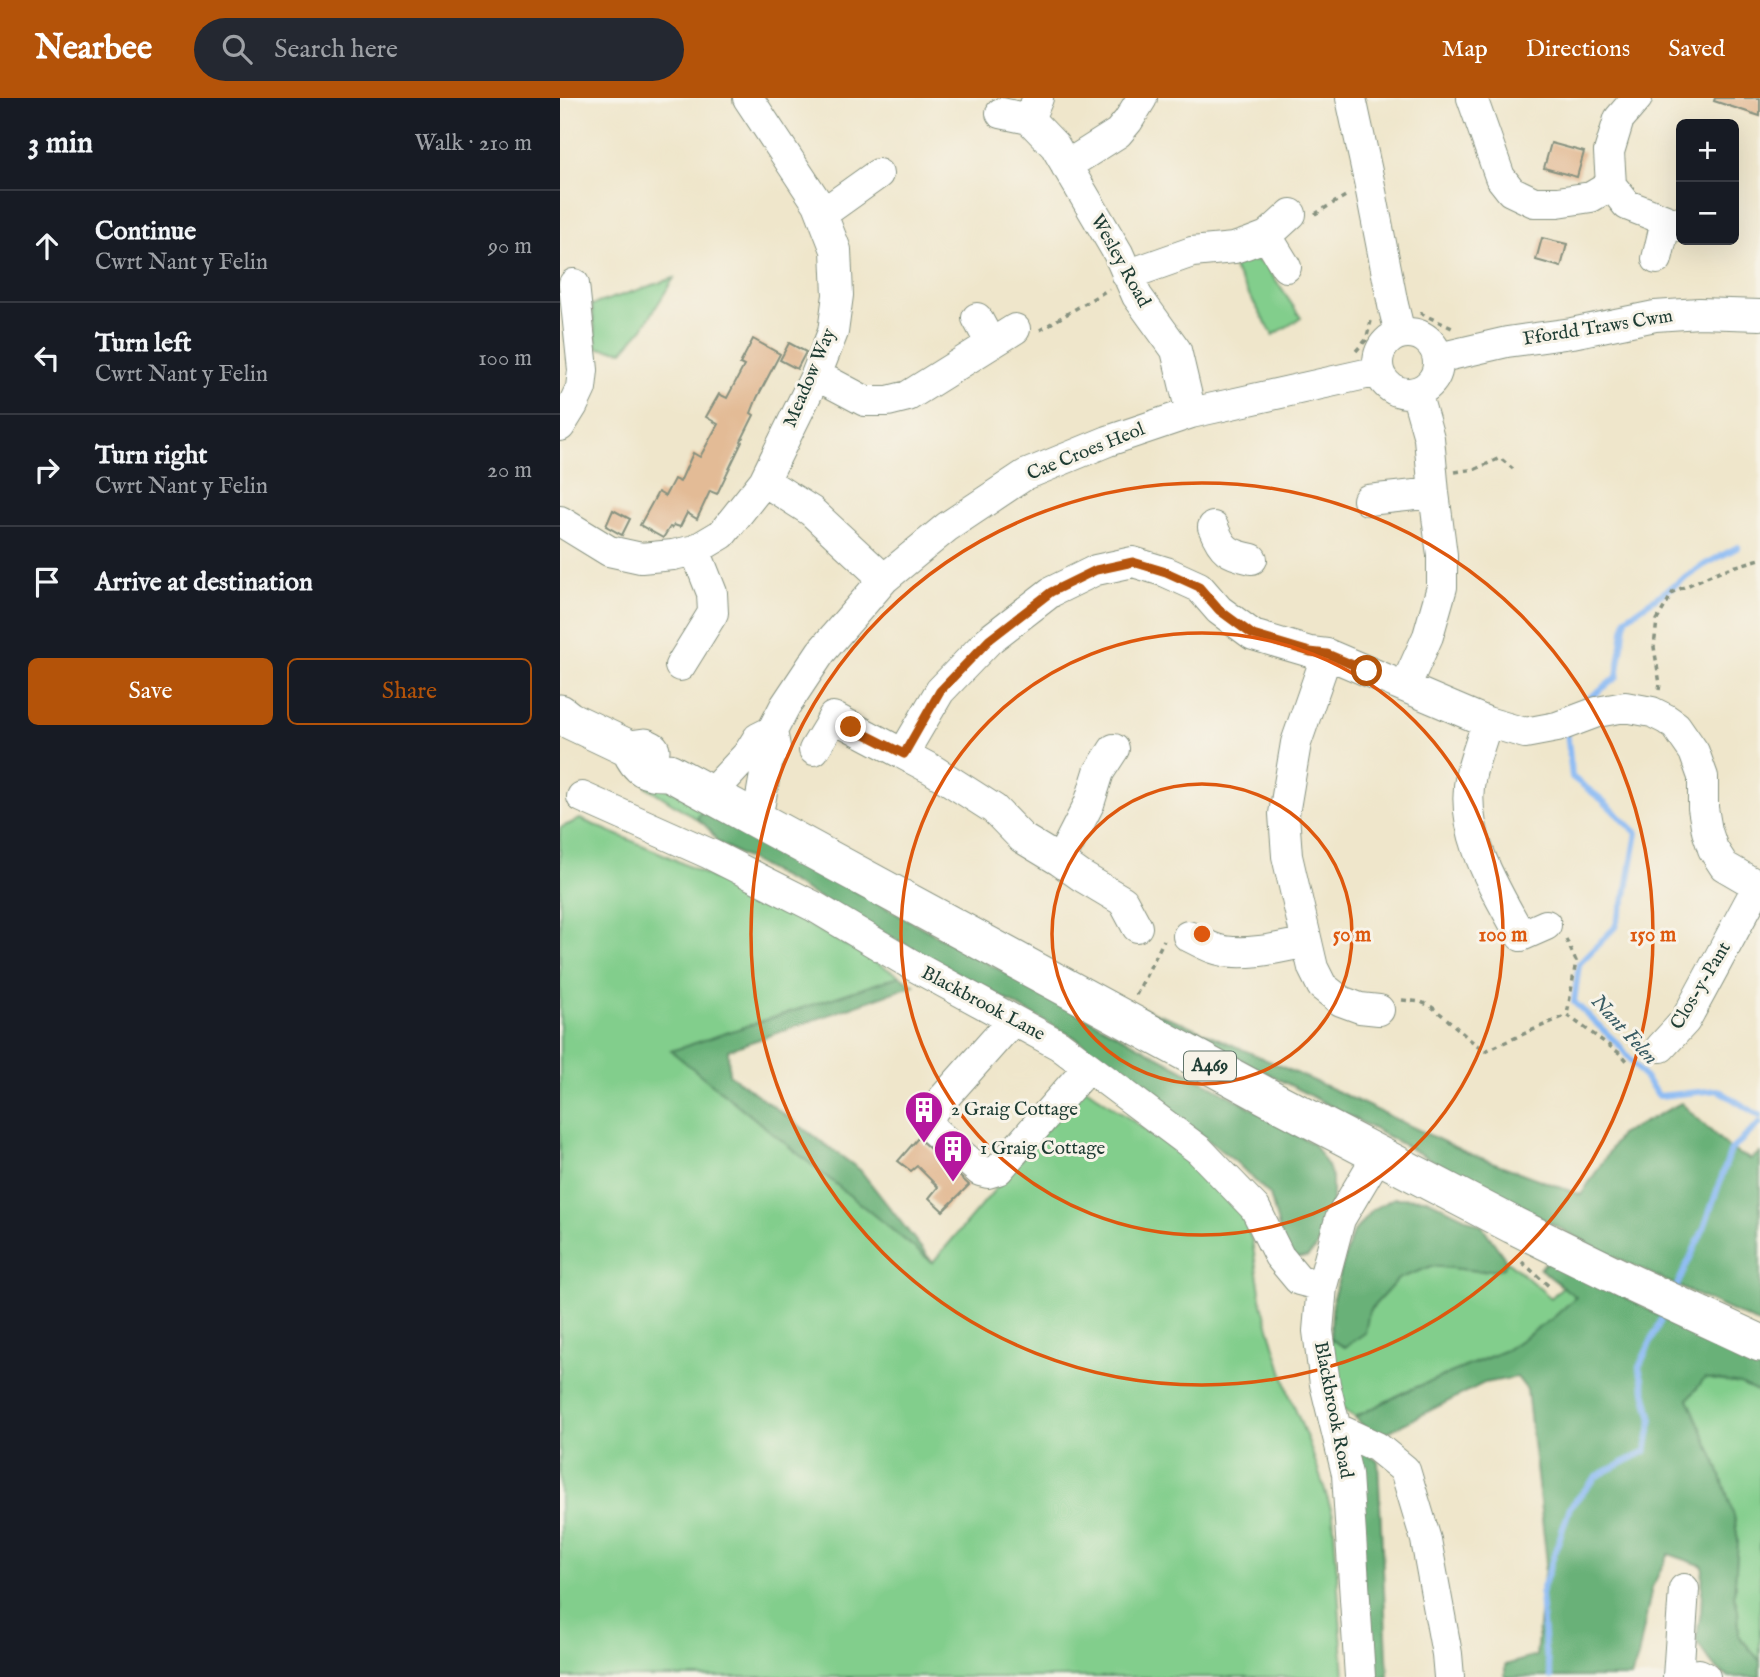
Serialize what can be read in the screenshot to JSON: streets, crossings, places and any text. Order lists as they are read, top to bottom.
{
  "streets": {
    "main road": ["A469"],
    "street": [
      "Wesley Road",
      "Ffordd Traws Cwm",
      "Meadow Way",
      "Cae Croes Heol",
      "Clos-y-Pant",
      "Blackbrook Lane",
      "Blackbrook Road"
    ]
  },
  "crossings": [
    ["Wesley Road", "Cae Croes Heol"],
    ["Ffordd Traws Cwm", "Cae Croes Heol"],
    ["Cae Croes Heol", "A469"],
    ["Blackbrook Lane", "Blackbrook Road"],
    ["A469", "Blackbrook Road"]
  ],
  "water": ["Nant Felen"],
  "places": {
    "building": ["2 Graig Cottage", "1 Graig Cottage"]
  },
  "page": {
    "header": "Nearbee",
    "search": "Search here",
    "nav": ["Map", "Directions", "Saved"],
    "heading": ["3 min", "Walk · 210 m"],
    "map_buttons": ["+", "−"],
    "list": [
      ["Continue", "Cwrt Nant y Felin", "90 m"],
      ["Turn left", "Cwrt Nant y Felin", "100 m"],
      ["Turn right", "Cwrt Nant y Felin", "20 m"],
      "Arrive at destination"
    ],
    "buttons": ["Save", "Share"]
  },
  "rings": ["50 m", "100 m", "150 m"]
}
